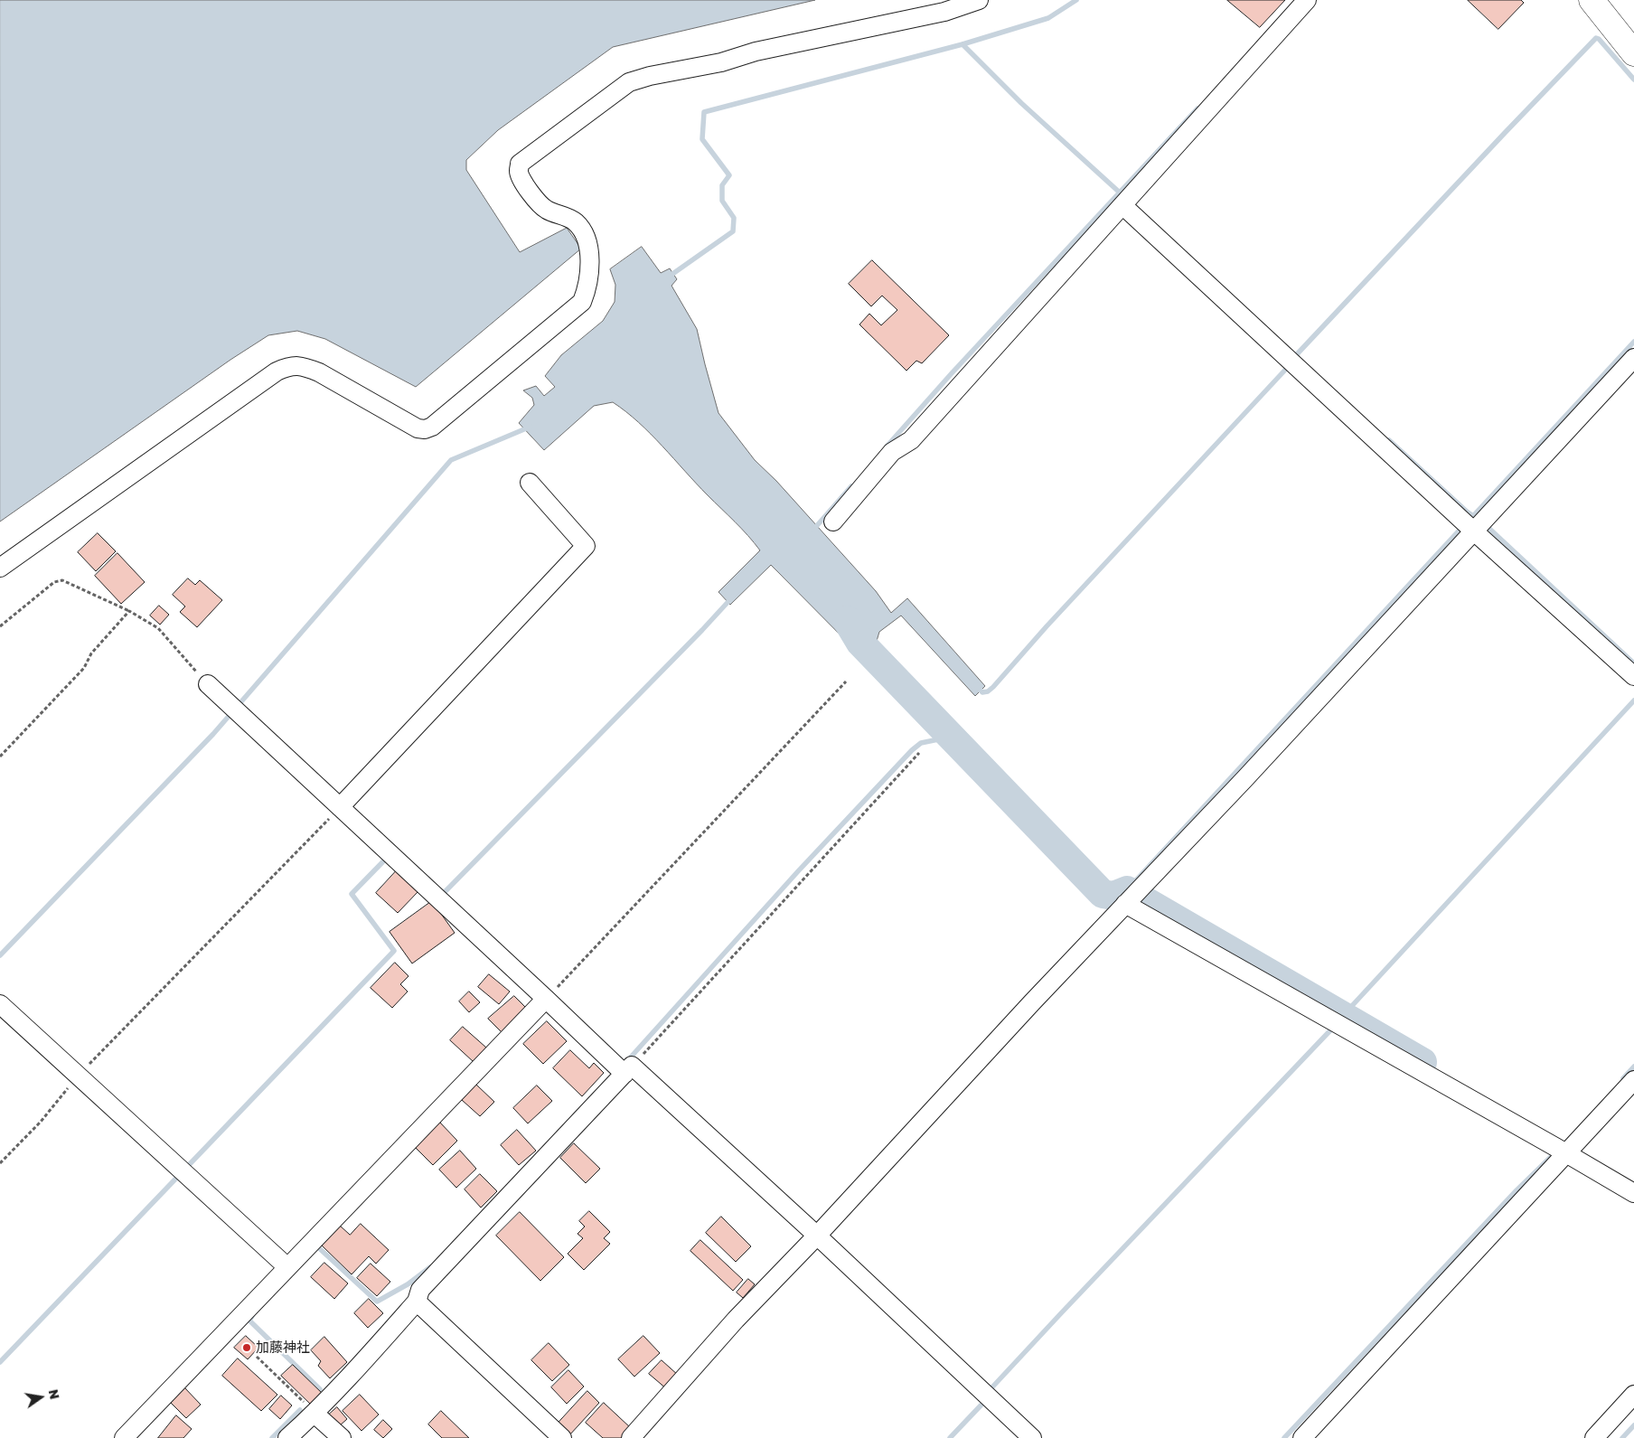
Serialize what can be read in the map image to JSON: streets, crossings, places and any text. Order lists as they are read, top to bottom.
{
  "places": ["加藤神社"],
  "north": "right"
}
